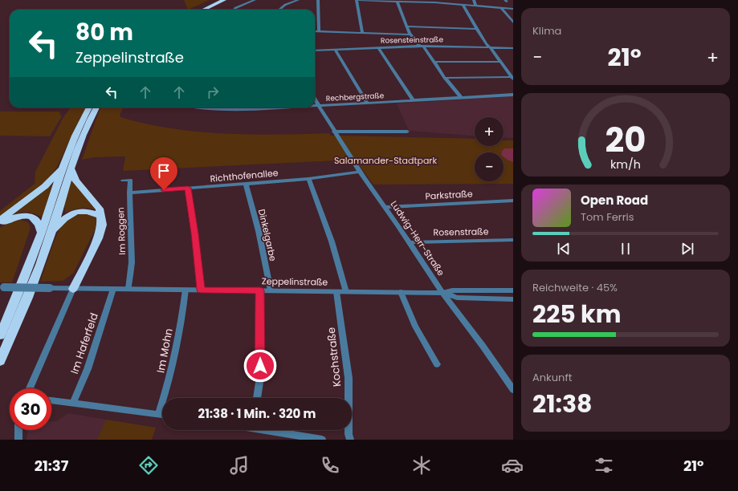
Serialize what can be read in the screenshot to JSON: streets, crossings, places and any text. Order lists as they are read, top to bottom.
{
  "streets": {
    "street": [
      "Rosensteinstraße",
      "Rechbergstraße",
      "Richthofenallee",
      "Parkstraße",
      "Im Roggen",
      "Rosenstraße",
      "Dinkelgarbe",
      "Ludwig-Herr-Straße",
      "Zeppelinstraße",
      "Im Haferfeld",
      "Im Mohn",
      "Kochstraße"
    ]
  },
  "crossings": [
    ["Rechbergstraße", "Ludwig-Herr-Straße"],
    ["Richthofenallee", "Im Roggen"],
    ["Richthofenallee", "Dinkelgarbe"],
    ["Richthofenallee", "Ludwig-Herr-Straße"],
    ["Parkstraße", "Ludwig-Herr-Straße"],
    ["Im Roggen", "Zeppelinstraße"],
    ["Rosenstraße", "Ludwig-Herr-Straße"],
    ["Dinkelgarbe", "Zeppelinstraße"],
    ["Ludwig-Herr-Straße", "Zeppelinstraße"],
    ["Zeppelinstraße", "Im Haferfeld"],
    ["Zeppelinstraße", "Im Mohn"],
    ["Zeppelinstraße", "Kochstraße"]
  ],
  "parks": ["Salamander-Stadtpark"],
  "page": {
    "tile": [
      "Klima",
      ["Reichweite · 45%", "225 km"],
      ["Ankunft", "21:38"]
    ],
    "turn": ["80 m", "Zeppelinstraße"],
    "heat": ["−", "21°", "+"],
    "map_buttons": ["+", "−"],
    "song": ["Open Road", "Tom Ferris"],
    "limit": "30",
    "trip": "21:38 · 1 Min. · 320 m",
    "tabs": ["21:37", "21°"],
    "gauge": ["20", "km/h"]
  }
}
